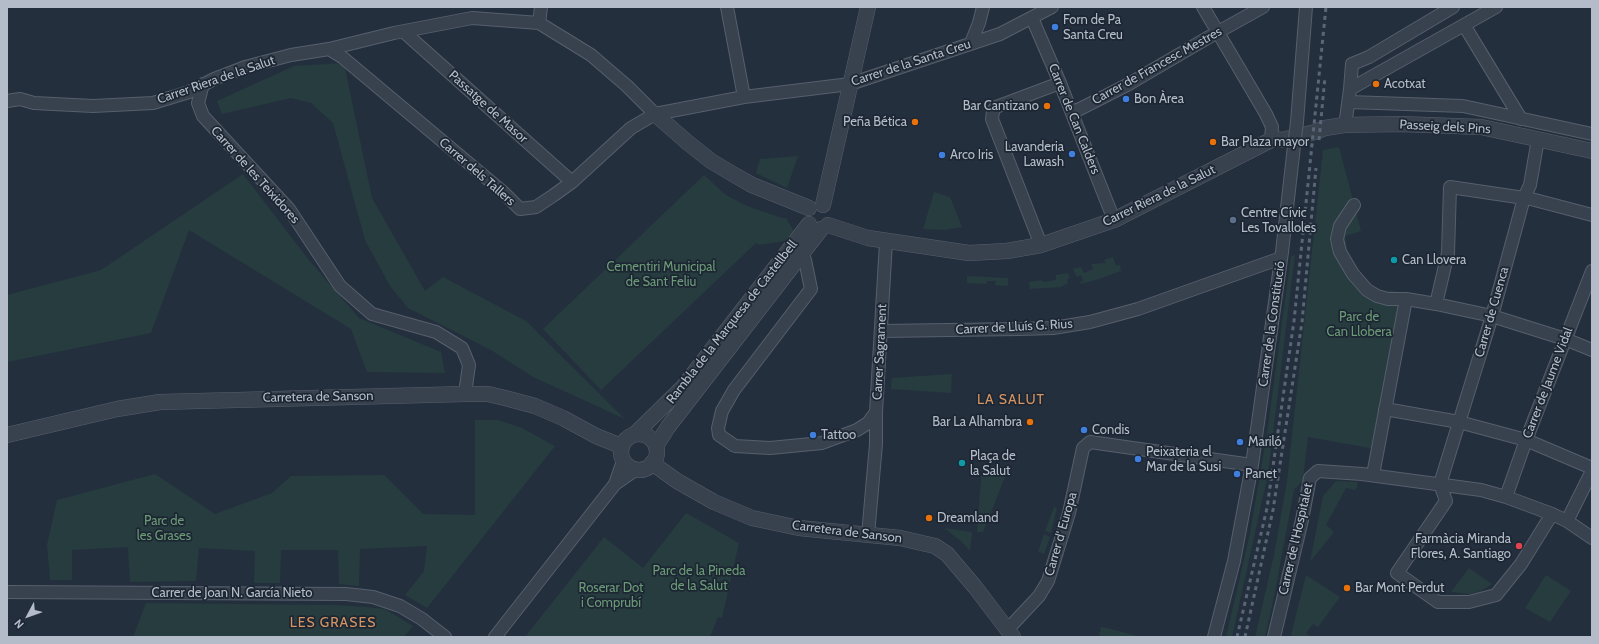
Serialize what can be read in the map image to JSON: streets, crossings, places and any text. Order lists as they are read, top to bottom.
{
  "streets": {
    "street": [
      "Carrer de la Santa Creu",
      "Carrer de Francesc Mestres",
      "Carrer Riera de la Salut",
      "Passatge de Masor",
      "Carrer de Can Calders",
      "Passeig dels Pins",
      "Carrer dels Tallers",
      "Carrer de les Teixidores",
      "Carrer de Cuenca",
      "Rambla de la Marquesa de Castellbell",
      "Carrer de la Constitució",
      "Carrer de Lluís G. Rius",
      "Carrer Sagrament",
      "Carrer de Jaume Vidal",
      "Carretera de Sanson",
      "Carrer d' Europa",
      "Carrer de l'Hospitalet",
      "Carrer de Joan N. García Nieto"
    ]
  },
  "crossings": [
    ["Carrer de la Santa Creu", "Carrer Riera de la Salut"],
    ["Carrer de la Santa Creu", "Carrer de Can Calders"],
    ["Carrer de la Santa Creu", "Carrer dels Tallers"],
    ["Carrer de Francesc Mestres", "Carrer de Can Calders"],
    ["Carrer Riera de la Salut", "Passatge de Masor"],
    ["Carrer Riera de la Salut", "Carrer de Can Calders"],
    ["Carrer Riera de la Salut", "Passeig dels Pins"],
    ["Carrer Riera de la Salut", "Carrer dels Tallers"],
    ["Carrer Riera de la Salut", "Carrer de les Teixidores"],
    ["Carrer Riera de la Salut", "Rambla de la Marquesa de Castellbell"],
    ["Carrer Riera de la Salut", "Carrer Sagrament"],
    ["Passatge de Masor", "Carrer dels Tallers"],
    ["Passeig dels Pins", "Carrer de Cuenca"],
    ["Carrer de les Teixidores", "Carretera de Sanson"],
    ["Carrer de Cuenca", "Carrer de l'Hospitalet"],
    ["Rambla de la Marquesa de Castellbell", "Carrer Sagrament"],
    ["Rambla de la Marquesa de Castellbell", "Carretera de Sanson"],
    ["Carrer de la Constitució", "Carrer de Lluís G. Rius"],
    ["Carrer de la Constitució", "Carrer d' Europa"],
    ["Carrer de Lluís G. Rius", "Carrer Sagrament"],
    ["Carrer de Jaume Vidal", "Carrer de l'Hospitalet"],
    ["Carretera de Sanson", "Carrer d' Europa"]
  ],
  "districts": ["LA SALUT", "LES GRASES"],
  "parks": [
    "Cementiri Municipal de Sant Feliu",
    "Parc de Can Llobera",
    "Parc de les Grases",
    "Parc de la Pineda de la Salut",
    "Roserar Dot i Comprubí"
  ],
  "places": [
    "Forn de Pa Santa Creu",
    "Acotxat",
    "Bon Àrea",
    "Bar Cantizano",
    "Peña Bética",
    "Bar Plaza mayor",
    "Lavanderia Lawash",
    "Arco Iris",
    "Centre Cívic Les Tovalloles",
    "Can Llovera",
    "Bar La Alhambra",
    "Condis",
    "Tattoo",
    "Mariló",
    "Peixateria el Mar de la Susi",
    "Plaça de la Salut",
    "Panet",
    "Dreamland",
    "Farmàcia Miranda Flores, A. Santiago",
    "Bar Mont Perdut"
  ],
  "north": "bottom left"
}
